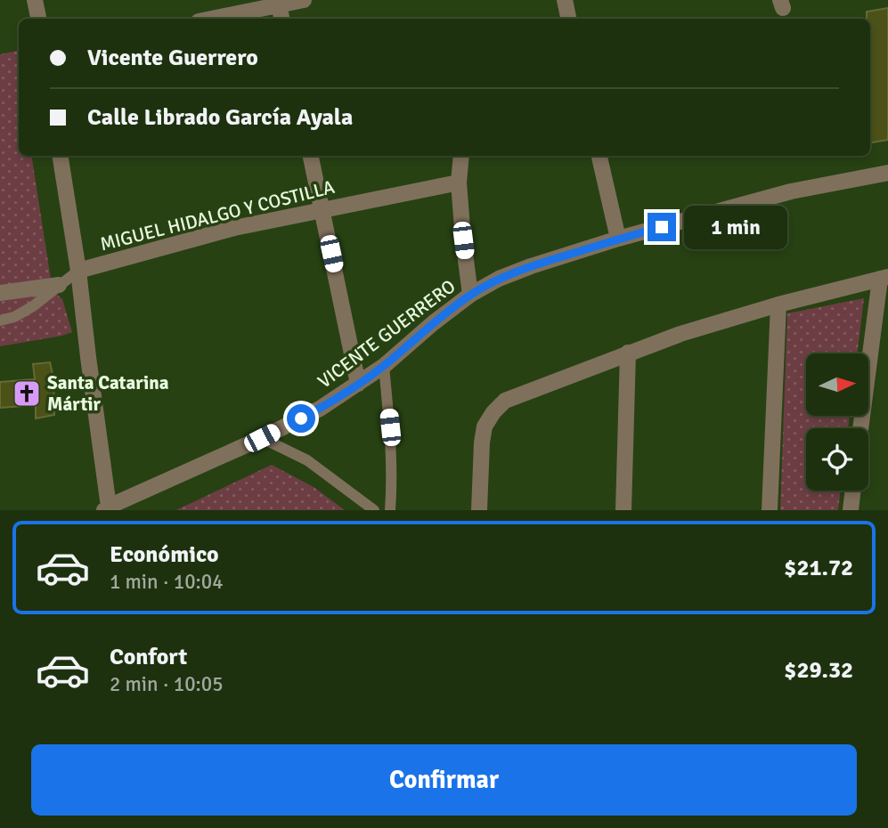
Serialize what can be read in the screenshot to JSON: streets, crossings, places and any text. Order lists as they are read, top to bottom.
{
  "streets": {
    "street": ["MIGUEL HIDALGO Y COSTILLA", "VICENTE GUERRERO"]
  },
  "places": {
    "church": ["Santa Catarina Mártir"]
  },
  "north": "right",
  "page": {
    "banner": ["Vicente Guerrero", "Calle Librado García Ayala"],
    "bubble": "1 min",
    "list": [
      {
        "name": "Económico",
        "note": "1 min · 10:04",
        "value": "$21.72"
      },
      {
        "name": "Confort",
        "note": "2 min · 10:05",
        "value": "$29.32"
      }
    ],
    "buttons": "Confirmar"
  }
}
